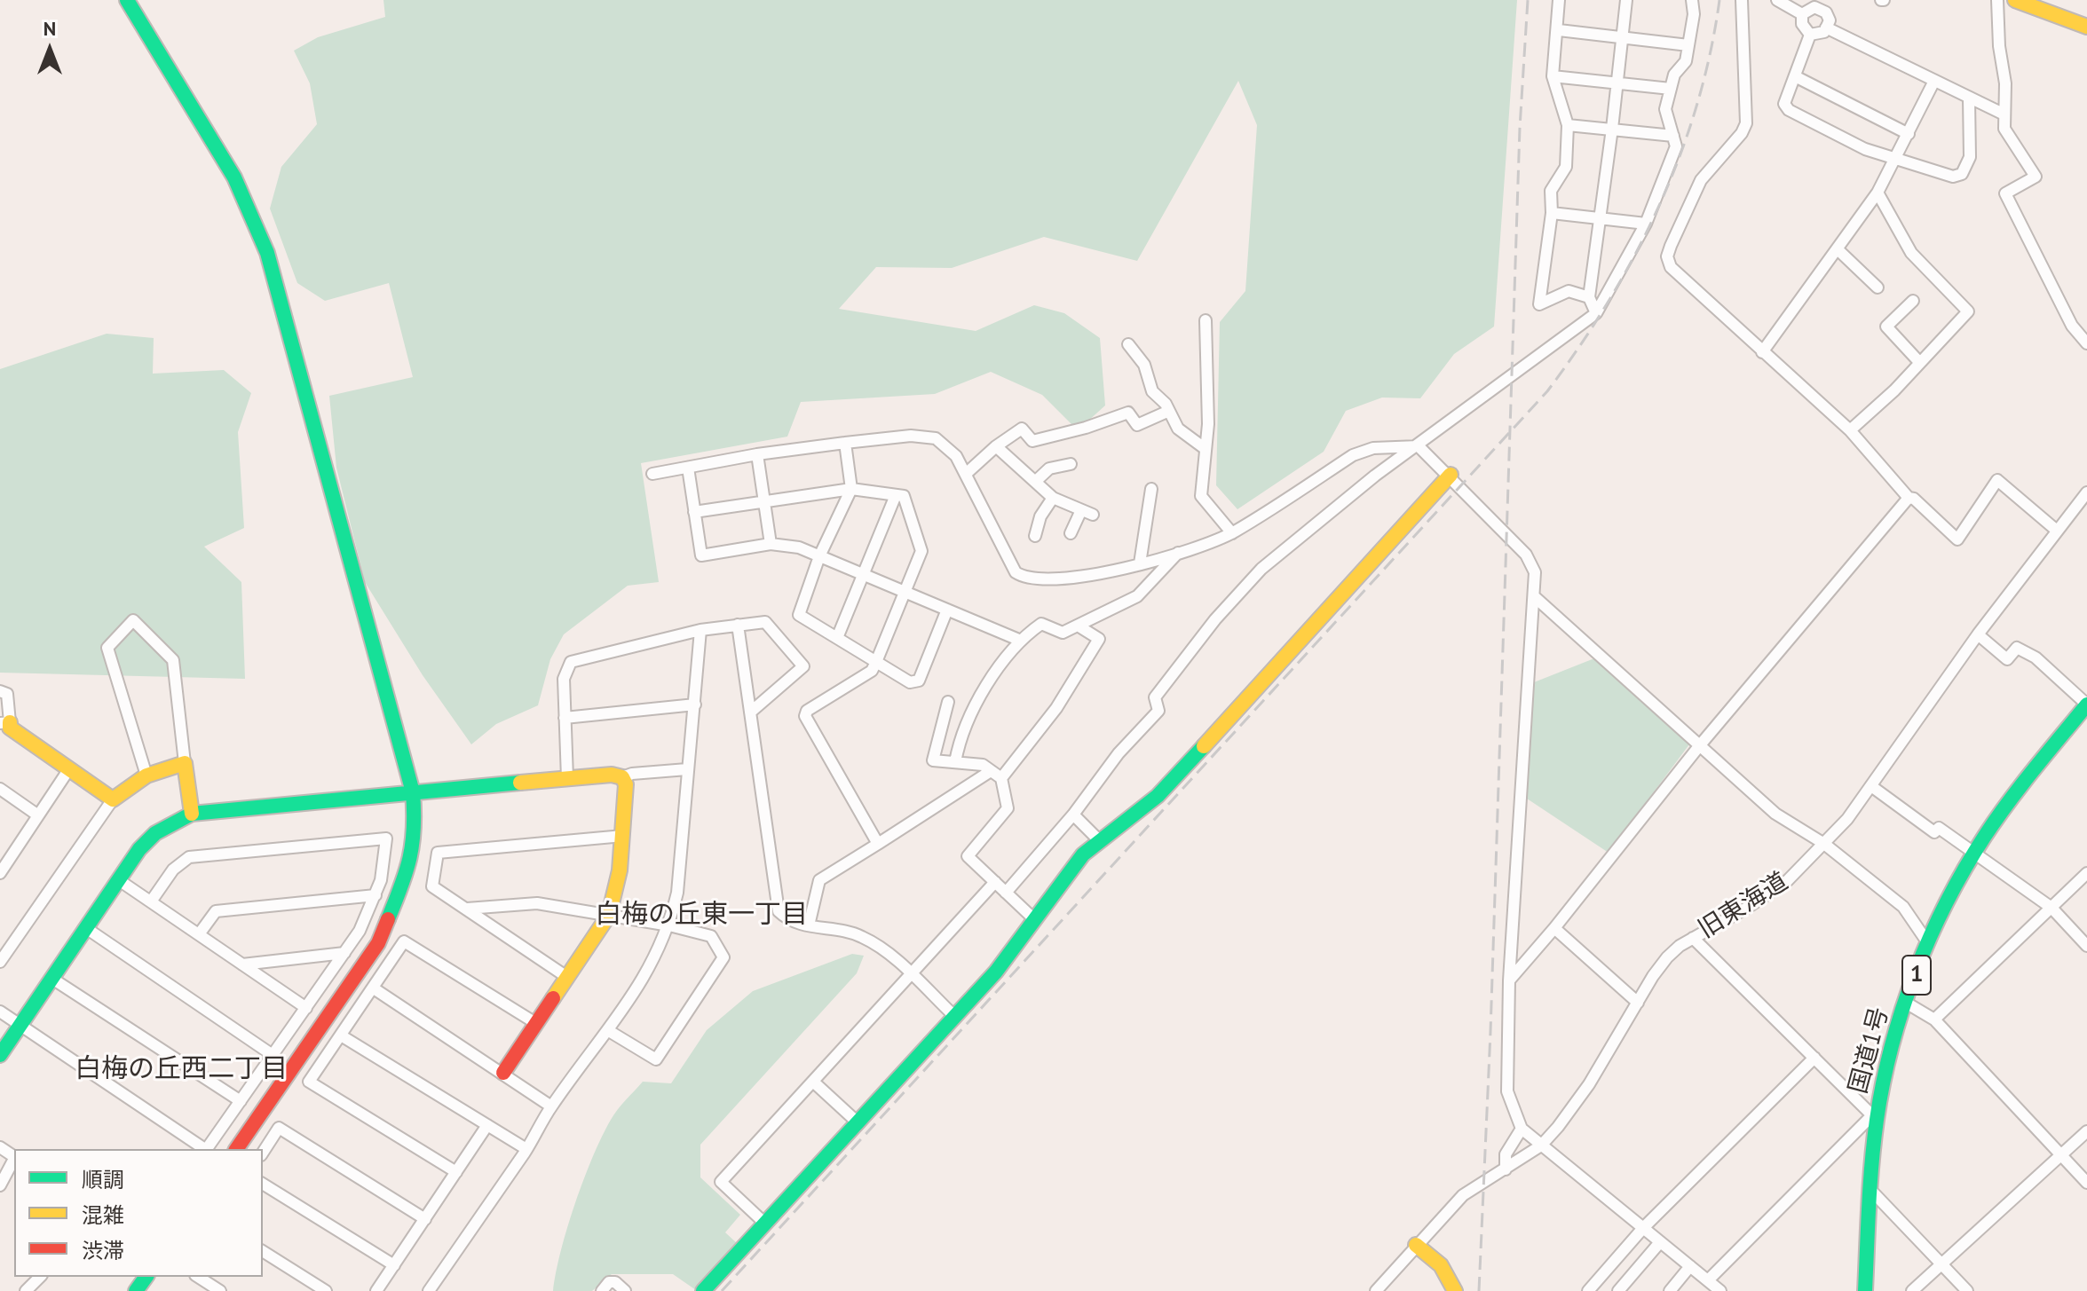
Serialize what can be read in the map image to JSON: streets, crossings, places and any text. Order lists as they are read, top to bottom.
{
  "streets": {
    "main road": ["1", "国道1号"],
    "street": ["旧東海道"]
  },
  "districts": ["白梅の丘東一丁目", "白梅の丘西二丁目"],
  "legend": ["順調", "混雑", "渋滞"],
  "north": "top"
}
